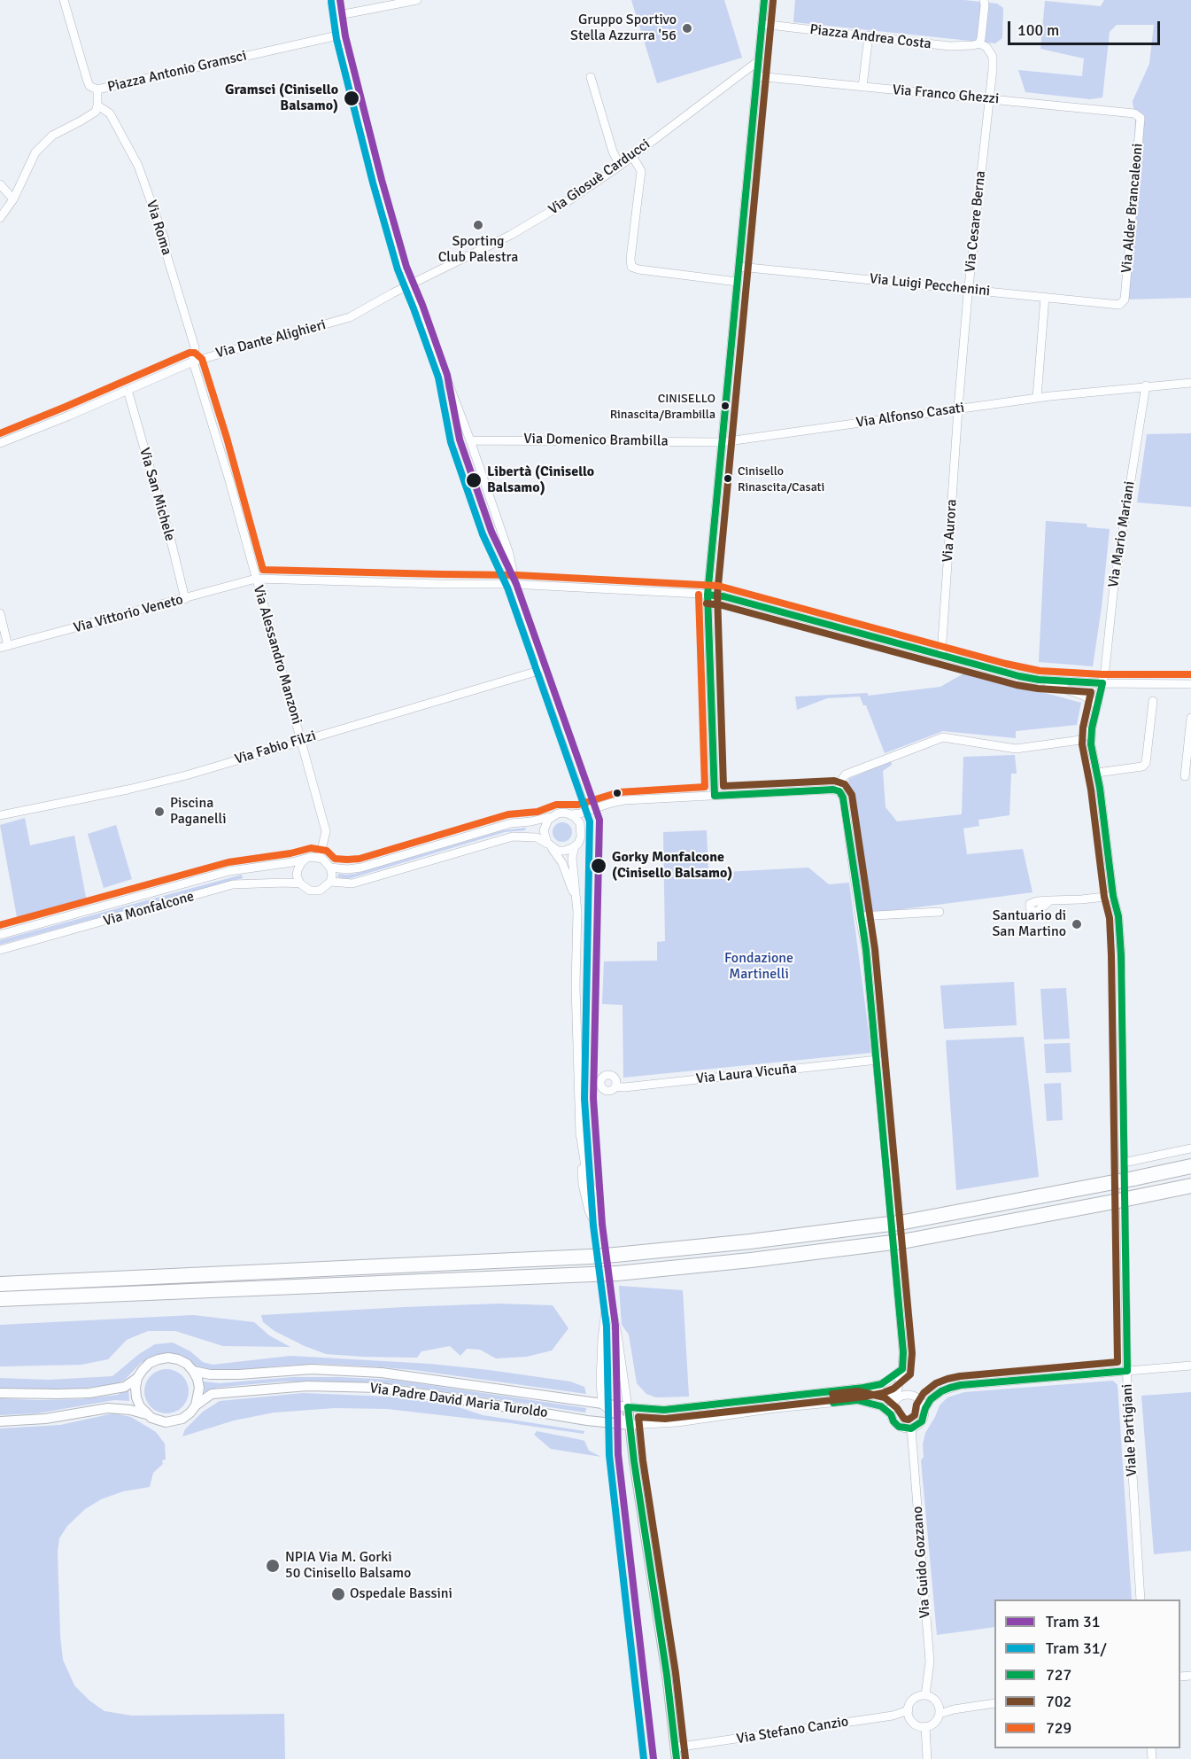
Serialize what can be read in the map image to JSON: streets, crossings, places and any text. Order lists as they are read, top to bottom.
{
  "streets": {
    "street": [
      "Piazza Andrea Costa",
      "Piazza Antonio Gramsci",
      "Via Franco Ghezzi",
      "Via Giosuè Carducci",
      "Via Alder Brancaleoni",
      "Via Cesare Berna",
      "Via Roma",
      "Via Luigi Pecchenini",
      "Via Dante Alighieri",
      "Via Alfonso Casati",
      "Via Domenico Brambilla",
      "Via San Michele",
      "Via Aurora",
      "Via Mario Mariani",
      "Via Vittorio Veneto",
      "Via Alessandro Manzoni",
      "Via Fabio Filzi",
      "Via Monfalcone",
      "Via Laura Vicuña",
      "Via Padre David Maria Turoldo",
      "Viale Partigiani",
      "Via Guido Gozzano",
      "Via Stefano Canzio"
    ]
  },
  "crossings": [
    ["Via Franco Ghezzi", "Via Alder Brancaleoni"],
    ["Via Franco Ghezzi", "Via Cesare Berna"],
    ["Via Giosuè Carducci", "Via Dante Alighieri"],
    ["Via Alder Brancaleoni", "Via Luigi Pecchenini"],
    ["Via Cesare Berna", "Via Luigi Pecchenini"],
    ["Via Cesare Berna", "Via Alfonso Casati"],
    ["Via Cesare Berna", "Via Aurora"],
    ["Via Roma", "Via Dante Alighieri"],
    ["Via Roma", "Via Alessandro Manzoni"],
    ["Via Dante Alighieri", "Via San Michele"],
    ["Via Dante Alighieri", "Via Alessandro Manzoni"],
    ["Via Alfonso Casati", "Via Domenico Brambilla"],
    ["Via Alfonso Casati", "Via Aurora"],
    ["Via Alfonso Casati", "Via Mario Mariani"],
    ["Via San Michele", "Via Vittorio Veneto"],
    ["Via Aurora", "Via Vittorio Veneto"],
    ["Via Mario Mariani", "Viale Partigiani"],
    ["Via Vittorio Veneto", "Via Alessandro Manzoni"],
    ["Via Alessandro Manzoni", "Via Fabio Filzi"],
    ["Via Alessandro Manzoni", "Via Monfalcone"],
    ["Via Guido Gozzano", "Via Stefano Canzio"]
  ],
  "parks": ["Fondazione Martinelli"],
  "places": [
    "Gruppo Sportivo Stella Azzurra '56",
    "Gramsci (Cinisello Balsamo)",
    "Sporting Club Palestra",
    "CINISELLO Rinascita/Brambilla",
    "Cinisello Rinascita/Casati",
    "Libertà (Cinisello Balsamo)",
    "Piscina Paganelli",
    "Gorky Monfalcone (Cinisello Balsamo)",
    "Santuario di San Martino",
    "NPIA Via M. Gorki 50 Cinisello Balsamo",
    "Ospedale Bassini"
  ],
  "lines": [
    "tram line 31",
    "transit line 727",
    "transit line 702",
    "tram line 31/",
    "transit line 729"
  ],
  "legend": [
    "Tram 31",
    "Tram 31/",
    "727",
    "702",
    "729"
  ],
  "scale_bar": "100 m"
}
